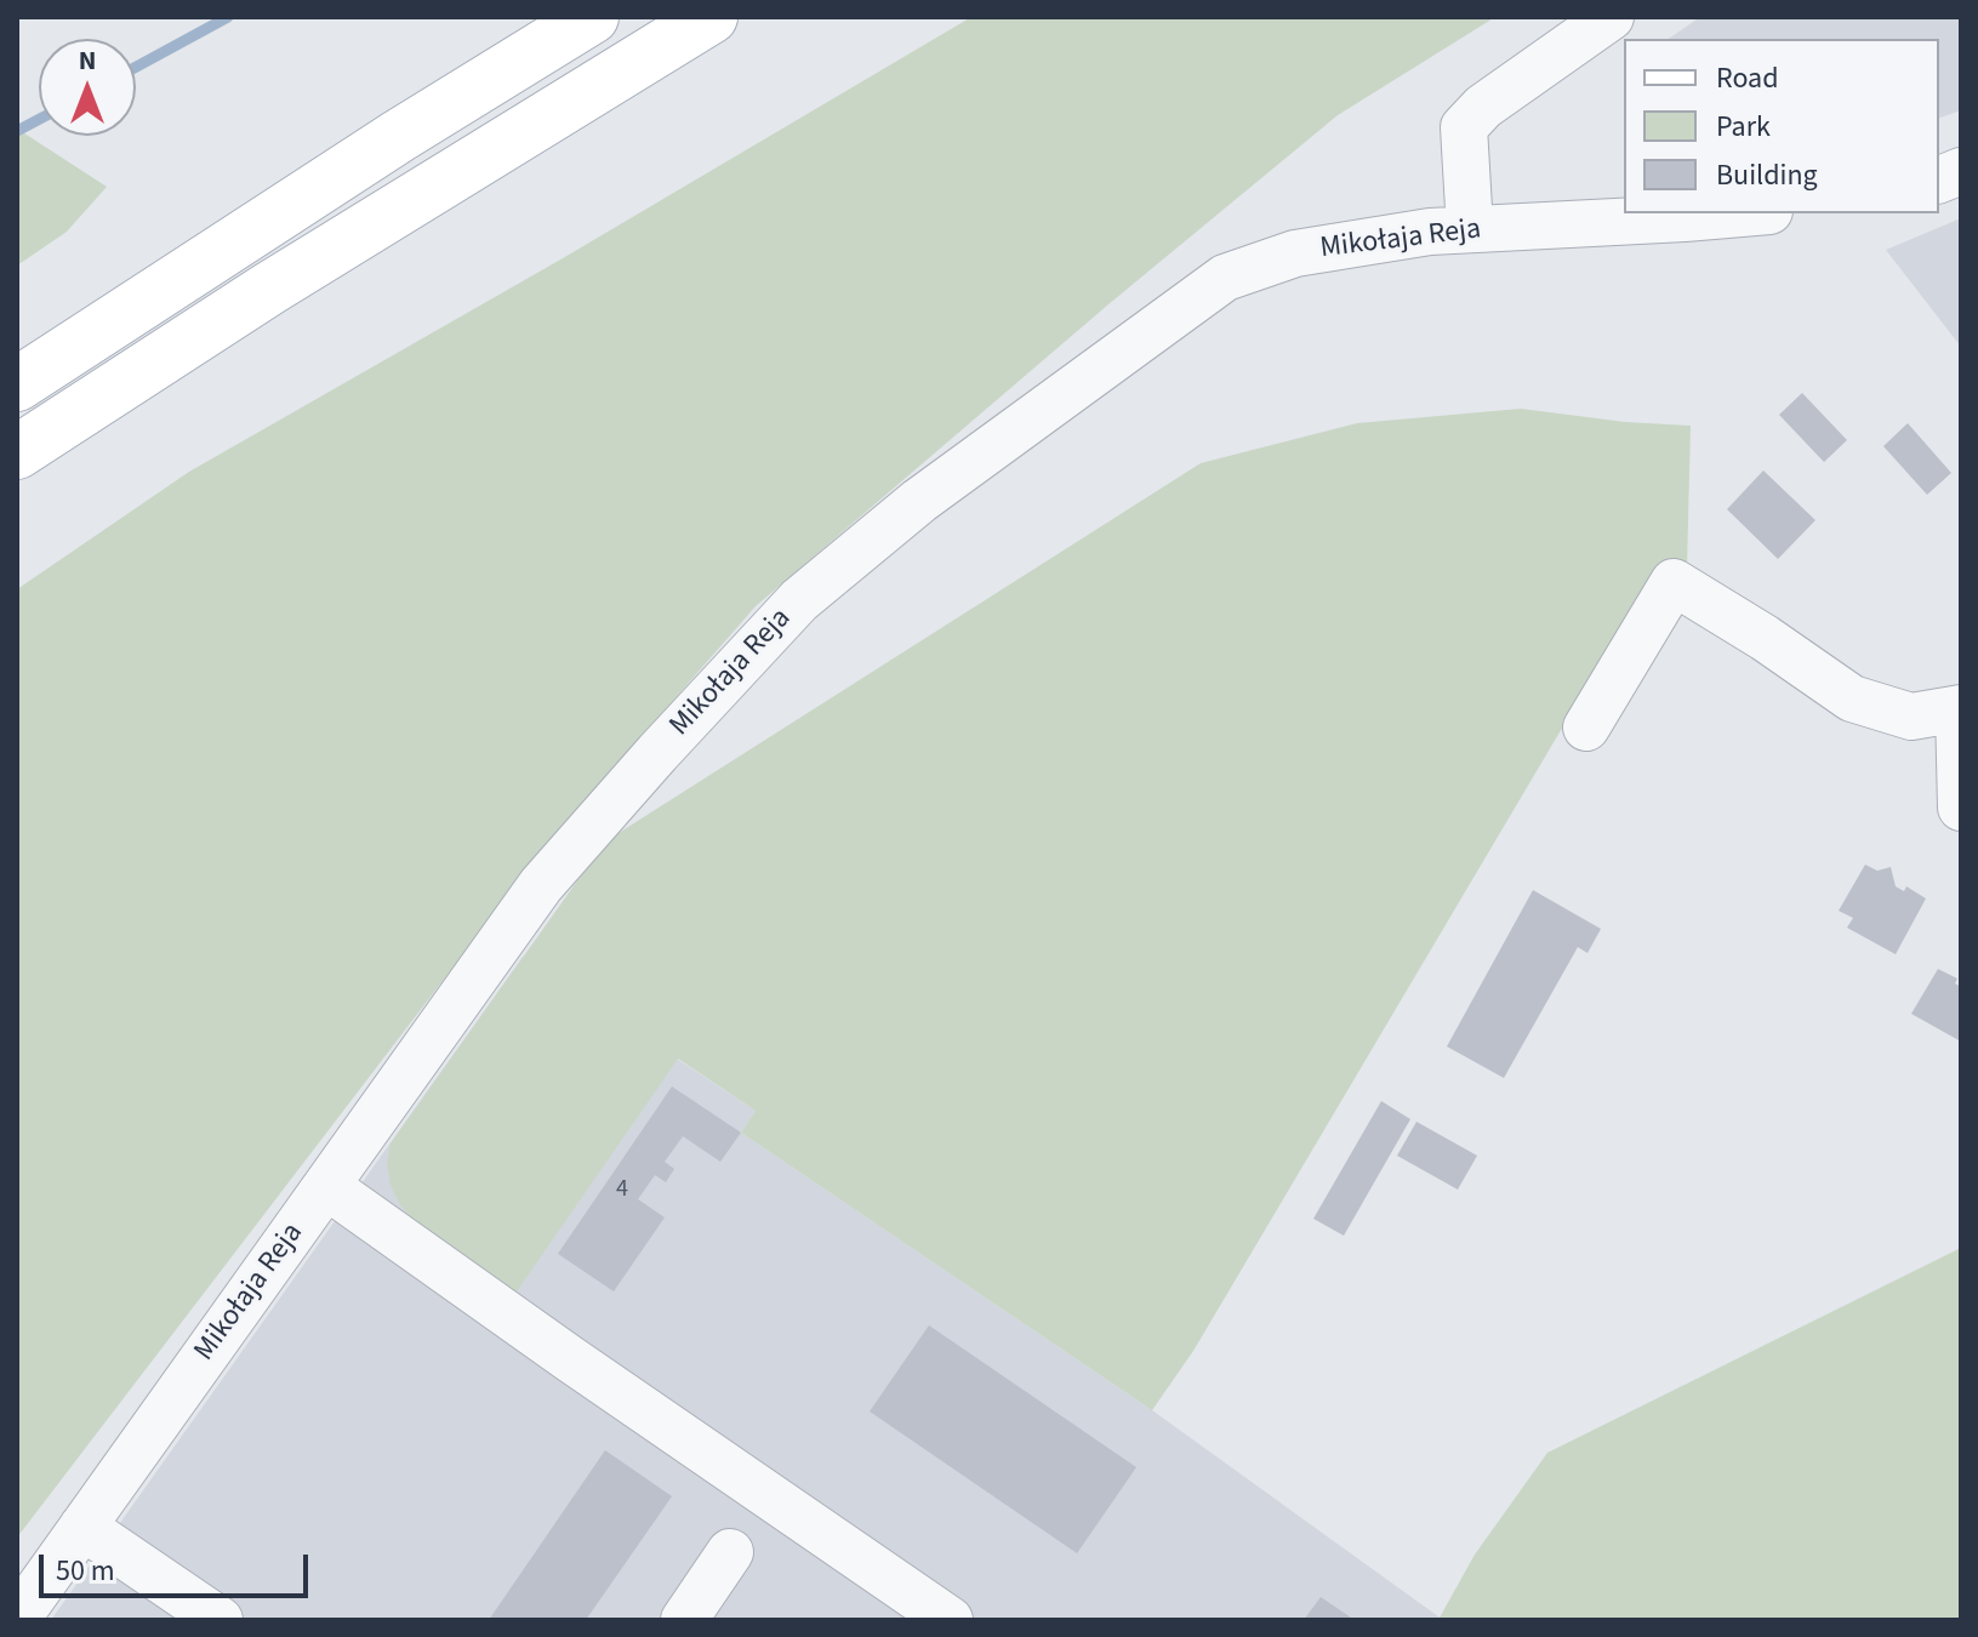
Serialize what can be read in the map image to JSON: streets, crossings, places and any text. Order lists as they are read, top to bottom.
{
  "streets": {
    "street": ["Mikołaja Reja"]
  },
  "house_numbers": ["4"],
  "legend": ["Road", "Park", "Building"],
  "scale_bar": "50 m",
  "north": "top"
}
